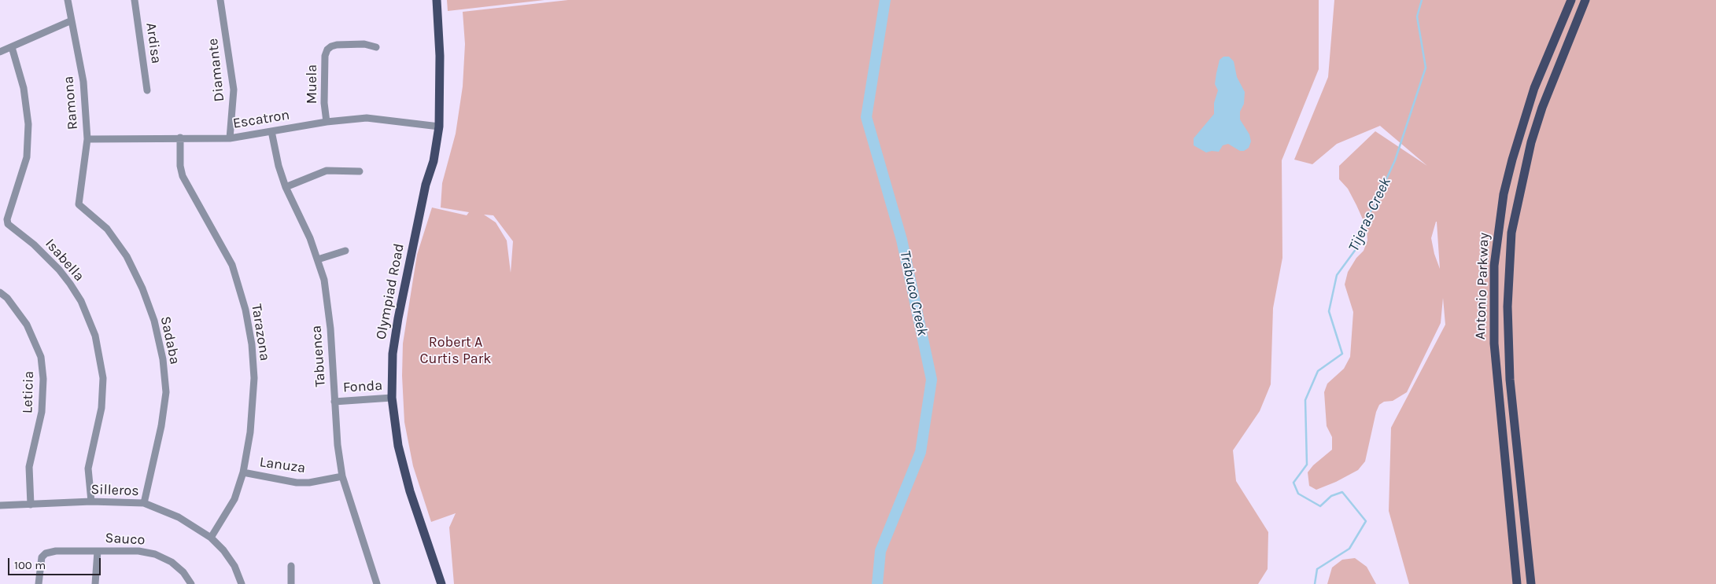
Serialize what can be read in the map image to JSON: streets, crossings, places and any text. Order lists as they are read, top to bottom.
{
  "streets": {
    "main road": ["Antonio Parkway", "Olympiad Road"],
    "street": [
      "Ardisa",
      "Diamante",
      "Muela",
      "Ramona",
      "Escatron",
      "Isabella",
      "Tarazona",
      "Sadaba",
      "Tabuenca",
      "Fonda",
      "Leticia",
      "Lanuza",
      "Silleros",
      "Sauco"
    ]
  },
  "crossings": [
    ["Diamante", "Escatron"],
    ["Muela", "Escatron"],
    ["Ramona", "Escatron"],
    ["Ramona", "Sadaba"],
    ["Escatron", "Olympiad Road"],
    ["Escatron", "Tarazona"],
    ["Escatron", "Tabuenca"],
    ["Isabella", "Silleros"],
    ["Olympiad Road", "Fonda"],
    ["Tarazona", "Lanuza"],
    ["Tarazona", "Silleros"],
    ["Sadaba", "Silleros"],
    ["Tabuenca", "Fonda"],
    ["Tabuenca", "Lanuza"],
    ["Leticia", "Silleros"]
  ],
  "water": ["Tijeras Creek", "Trabuco Creek"],
  "parks": ["Robert A Curtis Park"],
  "scale_bar": "100 m"
}
